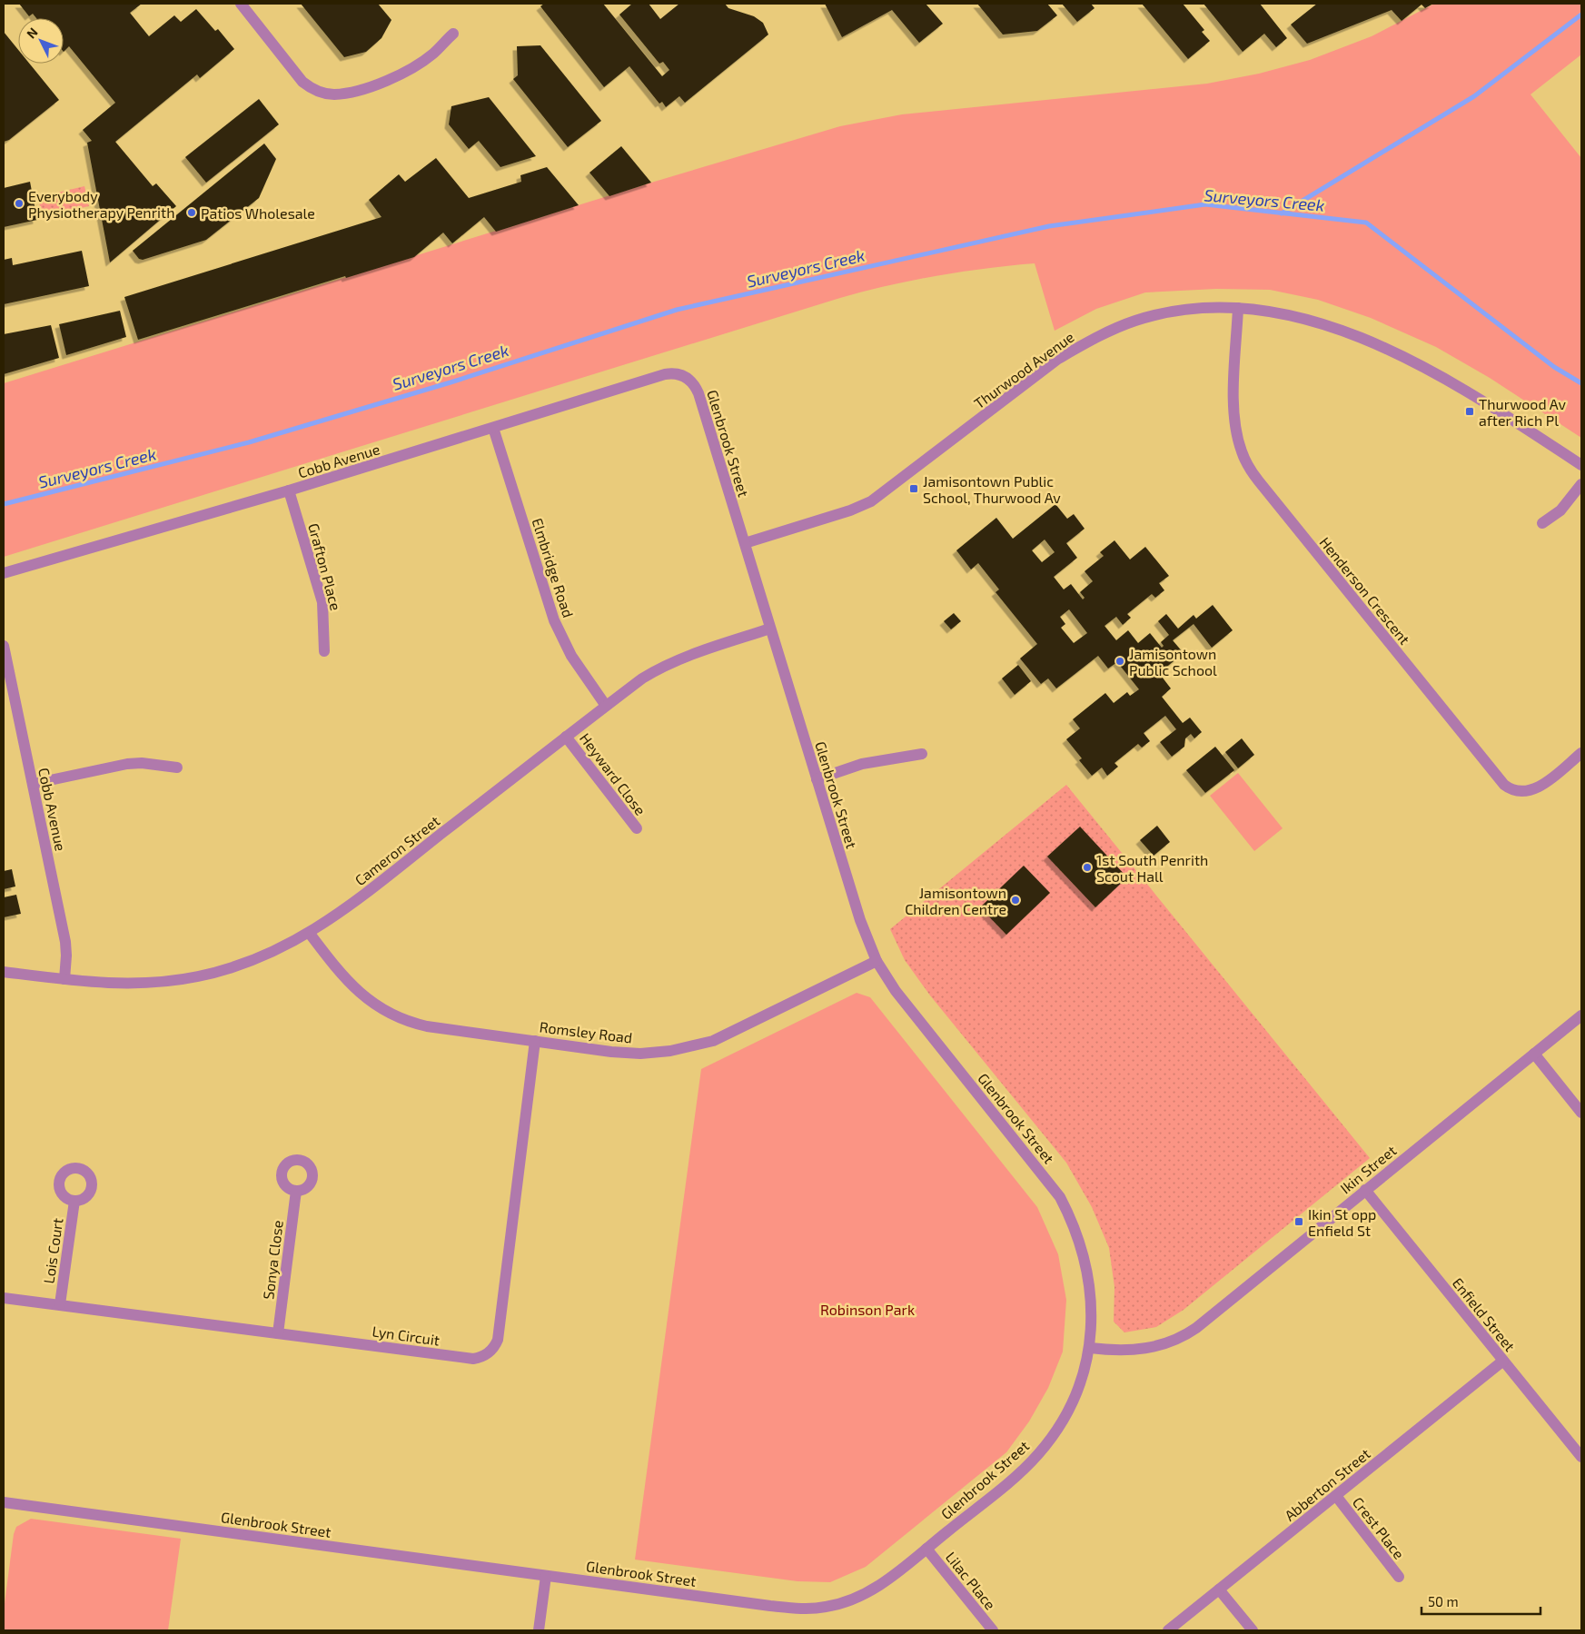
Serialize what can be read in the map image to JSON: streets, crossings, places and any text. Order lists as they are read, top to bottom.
{
  "streets": {
    "street": [
      "Thurwood Avenue",
      "Glenbrook Street",
      "Cobb Avenue",
      "Grafton Place",
      "Elmbridge Road",
      "Henderson Crescent",
      "Heyward Close",
      "Cameron Street",
      "Romsley Road",
      "Ikin Street",
      "Lois Court",
      "Sonya Close",
      "Enfield Street",
      "Lyn Circuit",
      "Abberton Street",
      "Crest Place",
      "Lilac Place"
    ]
  },
  "crossings": [
    ["Thurwood Avenue", "Glenbrook Street"],
    ["Thurwood Avenue", "Henderson Crescent"],
    ["Glenbrook Street", "Cobb Avenue"],
    ["Glenbrook Street", "Cameron Street"],
    ["Glenbrook Street", "Romsley Road"],
    ["Glenbrook Street", "Ikin Street"],
    ["Glenbrook Street", "Lilac Place"],
    ["Cobb Avenue", "Grafton Place"],
    ["Cobb Avenue", "Elmbridge Road"],
    ["Cobb Avenue", "Cameron Street"],
    ["Elmbridge Road", "Cameron Street"],
    ["Heyward Close", "Cameron Street"],
    ["Cameron Street", "Romsley Road"],
    ["Romsley Road", "Lyn Circuit"],
    ["Ikin Street", "Enfield Street"],
    ["Lois Court", "Lyn Circuit"],
    ["Sonya Close", "Lyn Circuit"],
    ["Enfield Street", "Abberton Street"],
    ["Abberton Street", "Crest Place"]
  ],
  "water": ["Surveyors Creek"],
  "parks": ["Robinson Park"],
  "places": {
    "other": [
      "Everybody Physiotherapy Penrith",
      "Patios Wholesale",
      "Jamisontown Public School",
      "1st South Penrith Scout Hall",
      "Jamisontown Children Centre"
    ],
    "transit": ["Thurwood Av after Rich Pl", "Jamisontown Public School, Thurwood Av", "Ikin St opp Enfield St"]
  },
  "scale_bar": "50 m",
  "north": "top left"
}
